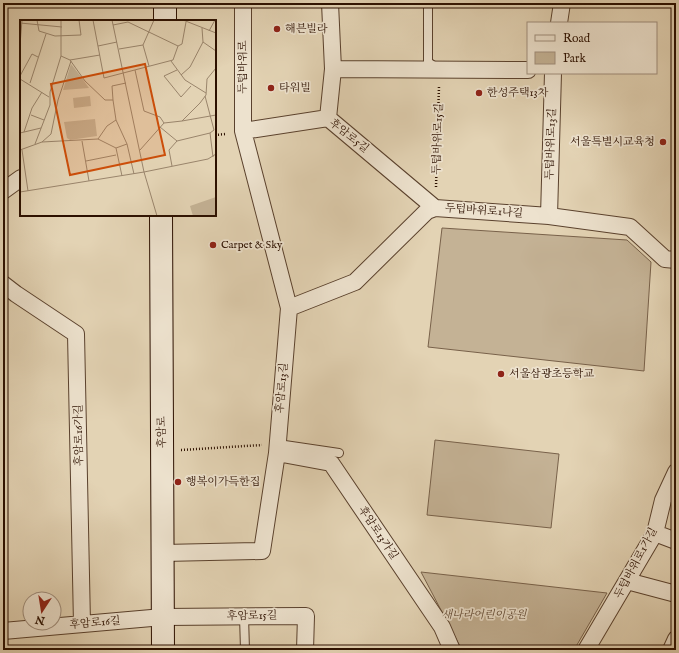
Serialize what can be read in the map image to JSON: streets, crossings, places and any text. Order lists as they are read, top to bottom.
{
  "streets": {
    "main road": ["후암로"],
    "street": [
      "두텁바위로",
      "후암로5길",
      "두텁바위로13길",
      "두텁바위로1나길",
      "후암로13길",
      "후암로16가길",
      "후암로13가길",
      "두텁바위로1가길",
      "후암로15길",
      "후암로16길"
    ],
    "path": ["두텁바위로15길"]
  },
  "crossings": [
    ["두텁바위로", "후암로5길"],
    ["두텁바위로", "후암로13길"],
    ["후암로5길", "두텁바위로15길"],
    ["후암로5길", "두텁바위로1나길"],
    ["후암로5길", "후암로13길"],
    ["두텁바위로15길", "두텁바위로1나길"],
    ["두텁바위로13길", "두텁바위로1나길"],
    ["두텁바위로1나길", "후암로13길"],
    ["후암로13길", "후암로"],
    ["후암로13길", "후암로13가길"],
    ["후암로", "후암로15길"],
    ["후암로", "후암로16길"],
    ["후암로16가길", "후암로16길"],
    ["후암로15길", "후암로16길"]
  ],
  "parks": ["새나라어린이공원"],
  "places": [
    "해븐빌라",
    "타워빌",
    "한성주택13차",
    "서울특별시교육청",
    "Carpet & Sky",
    "서울삼광초등학교",
    "행복이가득한집"
  ],
  "legend": ["Road", "Park"],
  "north": "bottom"
}
